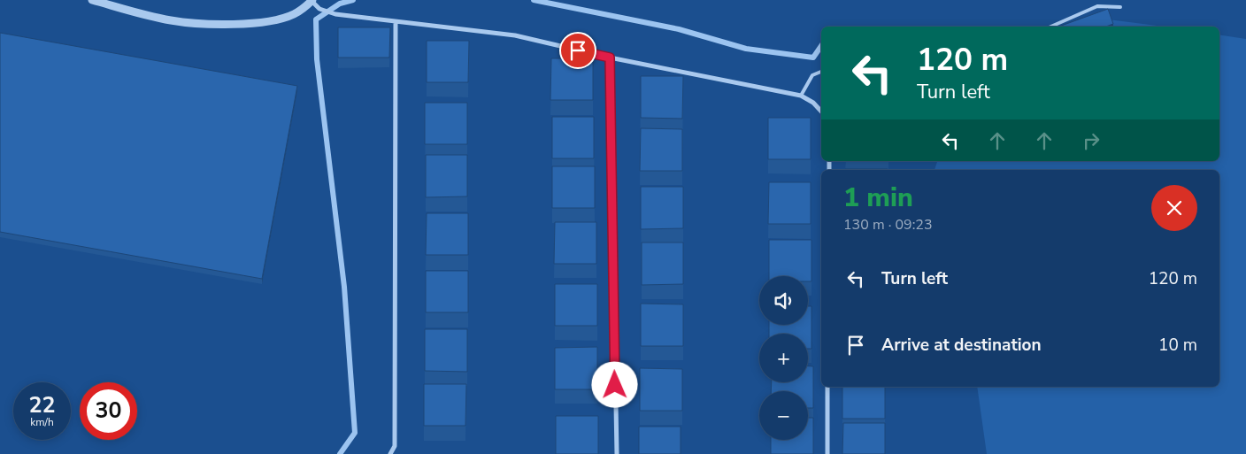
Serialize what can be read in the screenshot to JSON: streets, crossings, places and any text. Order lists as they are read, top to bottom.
{
  "page": {
    "turn": ["120 m", "Turn left"],
    "heading": ["1 min", "130 m · 09:23"],
    "list": [
      {
        "name": "Turn left",
        "value": "120 m"
      },
      {
        "name": "Arrive at destination",
        "value": "10 m"
      }
    ],
    "map_buttons": ["+", "−"],
    "speed": "22 km/h",
    "limit": "30"
  }
}
